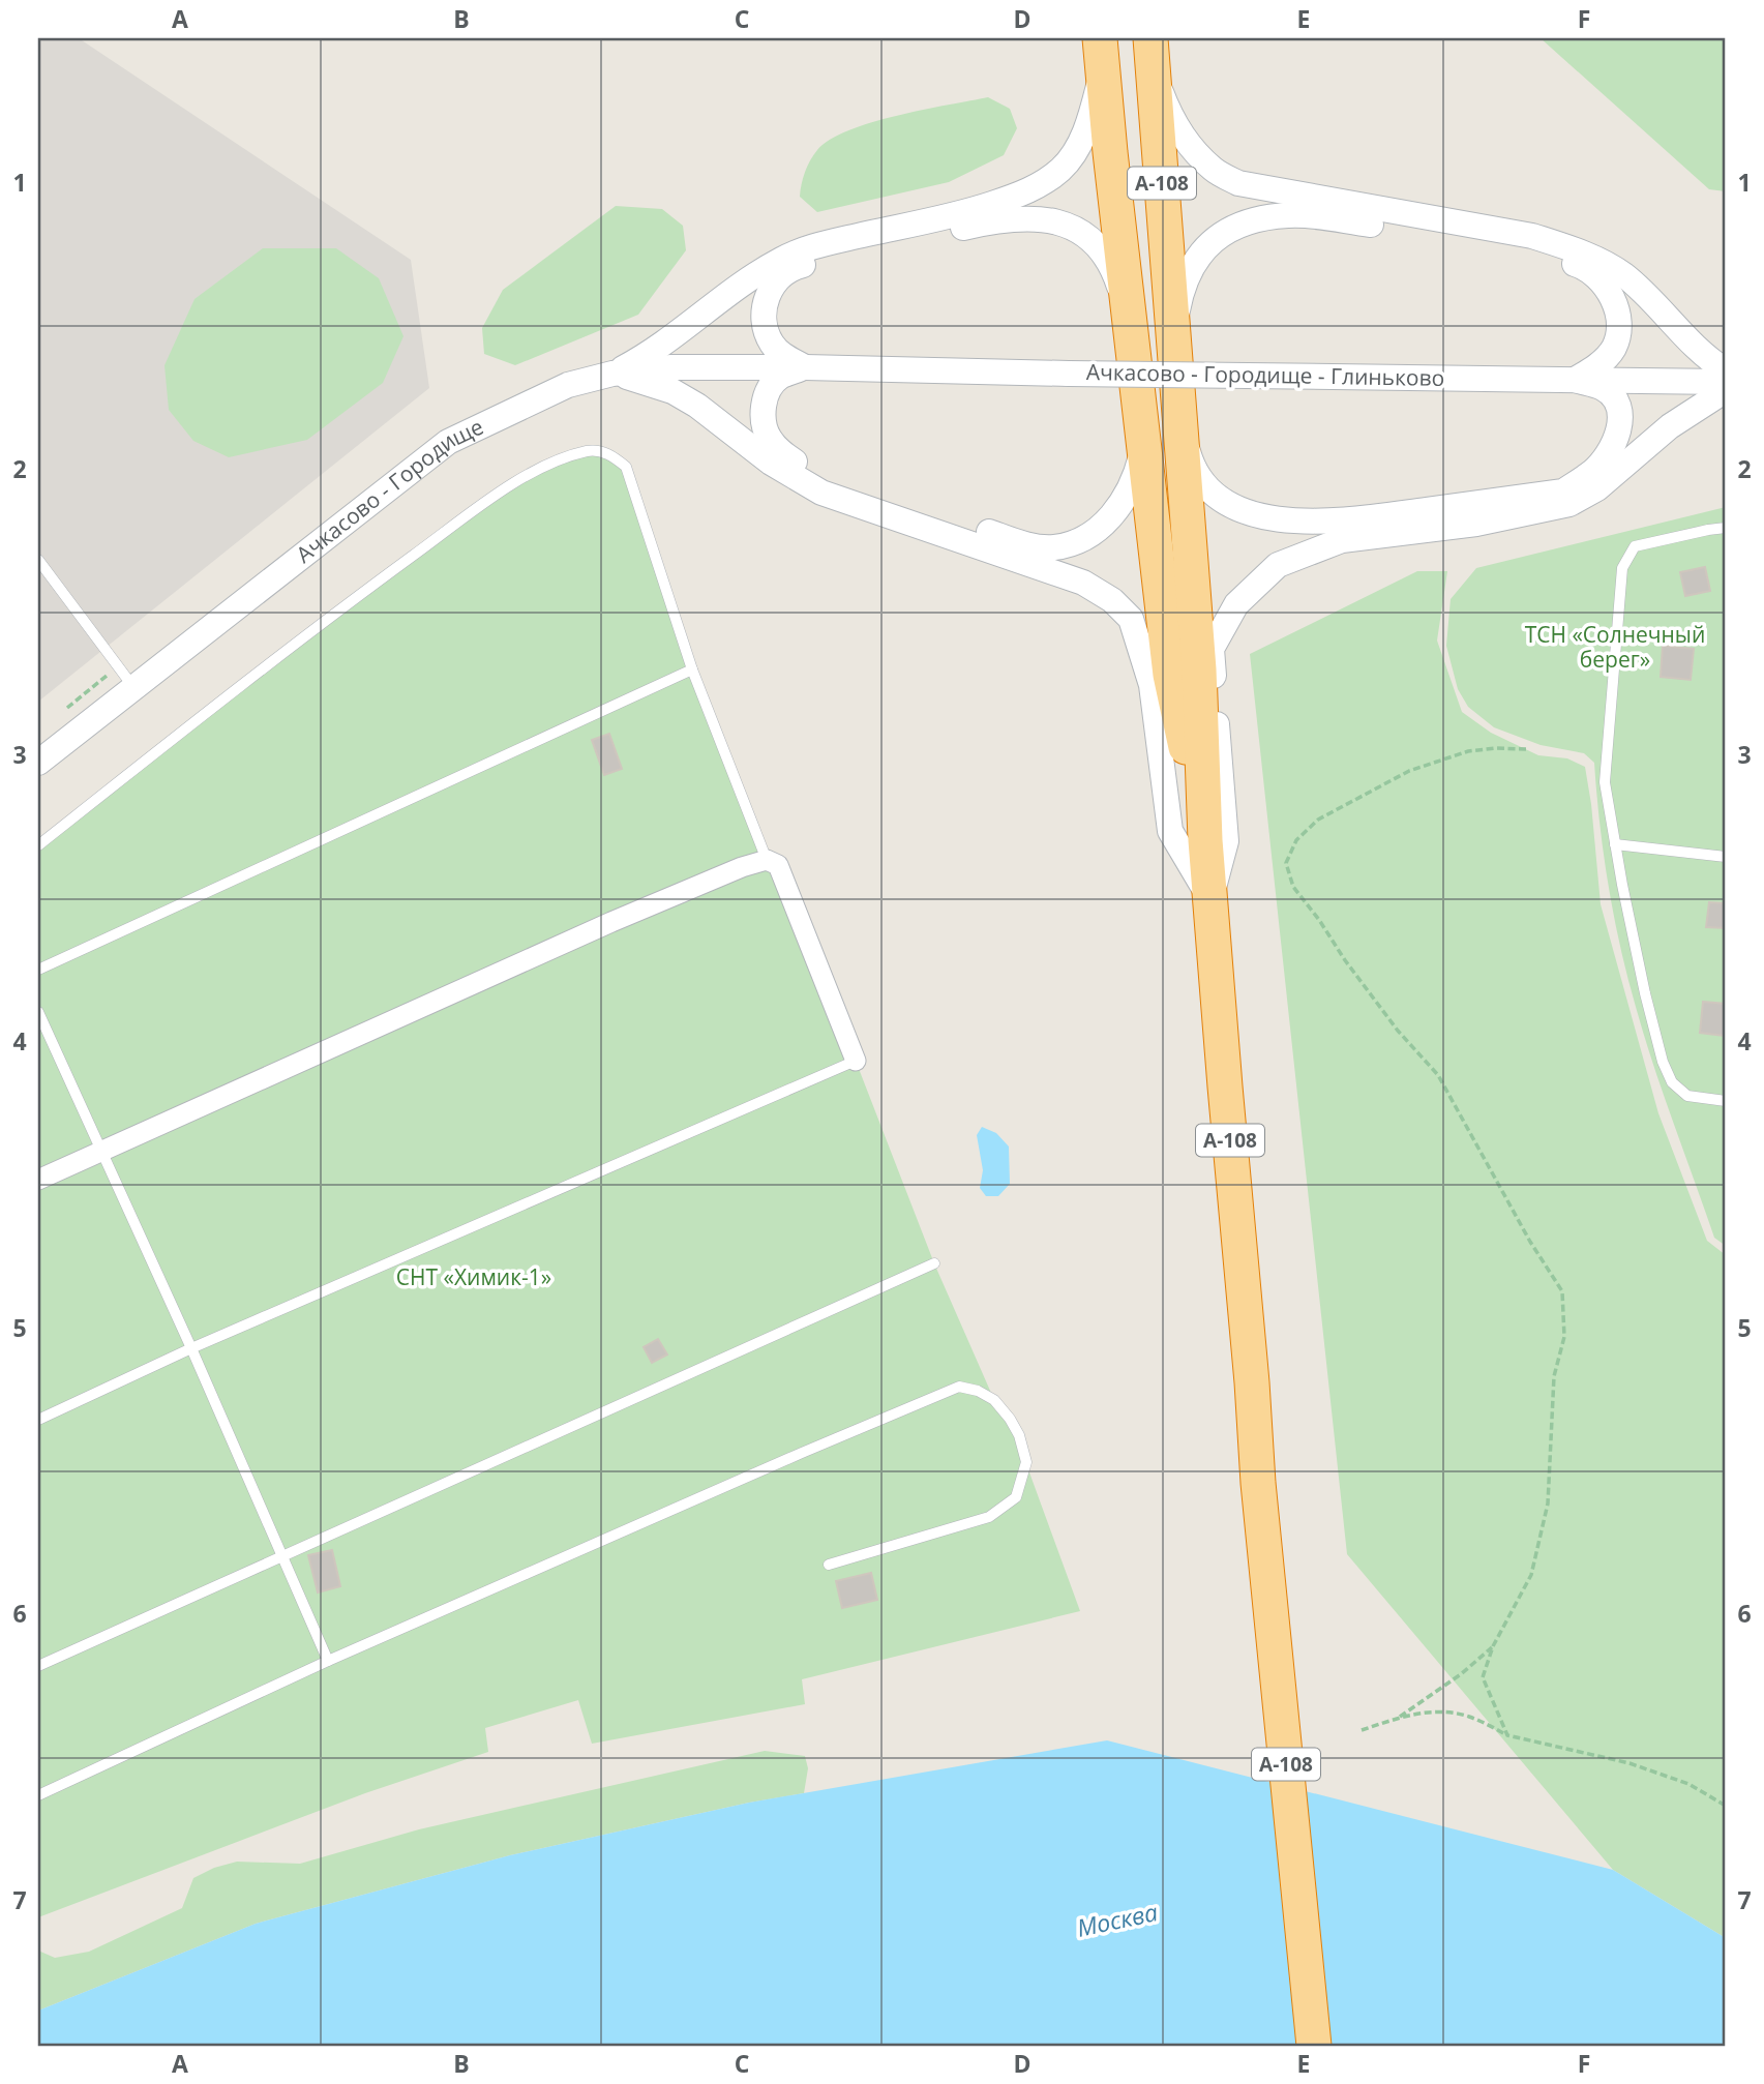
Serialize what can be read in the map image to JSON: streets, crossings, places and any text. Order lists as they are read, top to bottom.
{
  "streets": {
    "highway": ["А-108"],
    "street": ["Ачкасово - Городище - Глиньково", "Ачкасово - Городище"]
  },
  "crossings": [
    ["Ачкасово - Городище - Глиньково", "Ачкасово - Городище"]
  ],
  "water": ["Москва"],
  "parks": ["ТСН «Солнечный берег»", "СНТ «Химик-1»"],
  "grid": {
    "columns": [
      "A",
      "B",
      "C",
      "D",
      "E",
      "F"
    ],
    "rows": [
      "1",
      "2",
      "3",
      "4",
      "5",
      "6",
      "7"
    ]
  }
}
